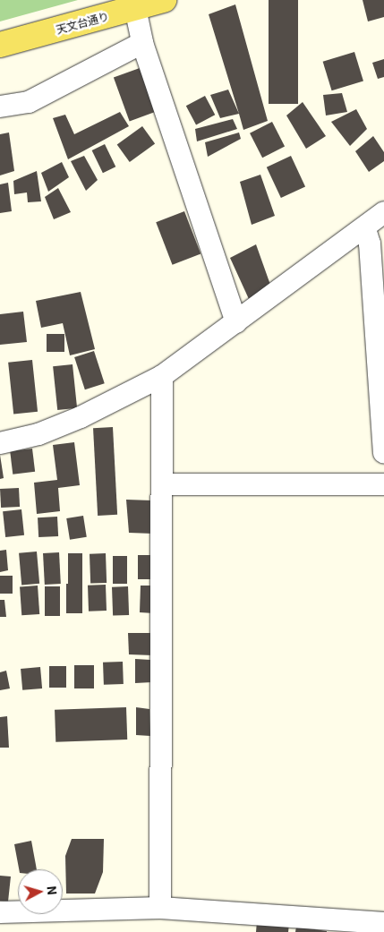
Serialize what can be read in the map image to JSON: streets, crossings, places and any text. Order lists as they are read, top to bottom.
{
  "streets": {
    "main road": ["天文台通り"]
  },
  "north": "right"
}
